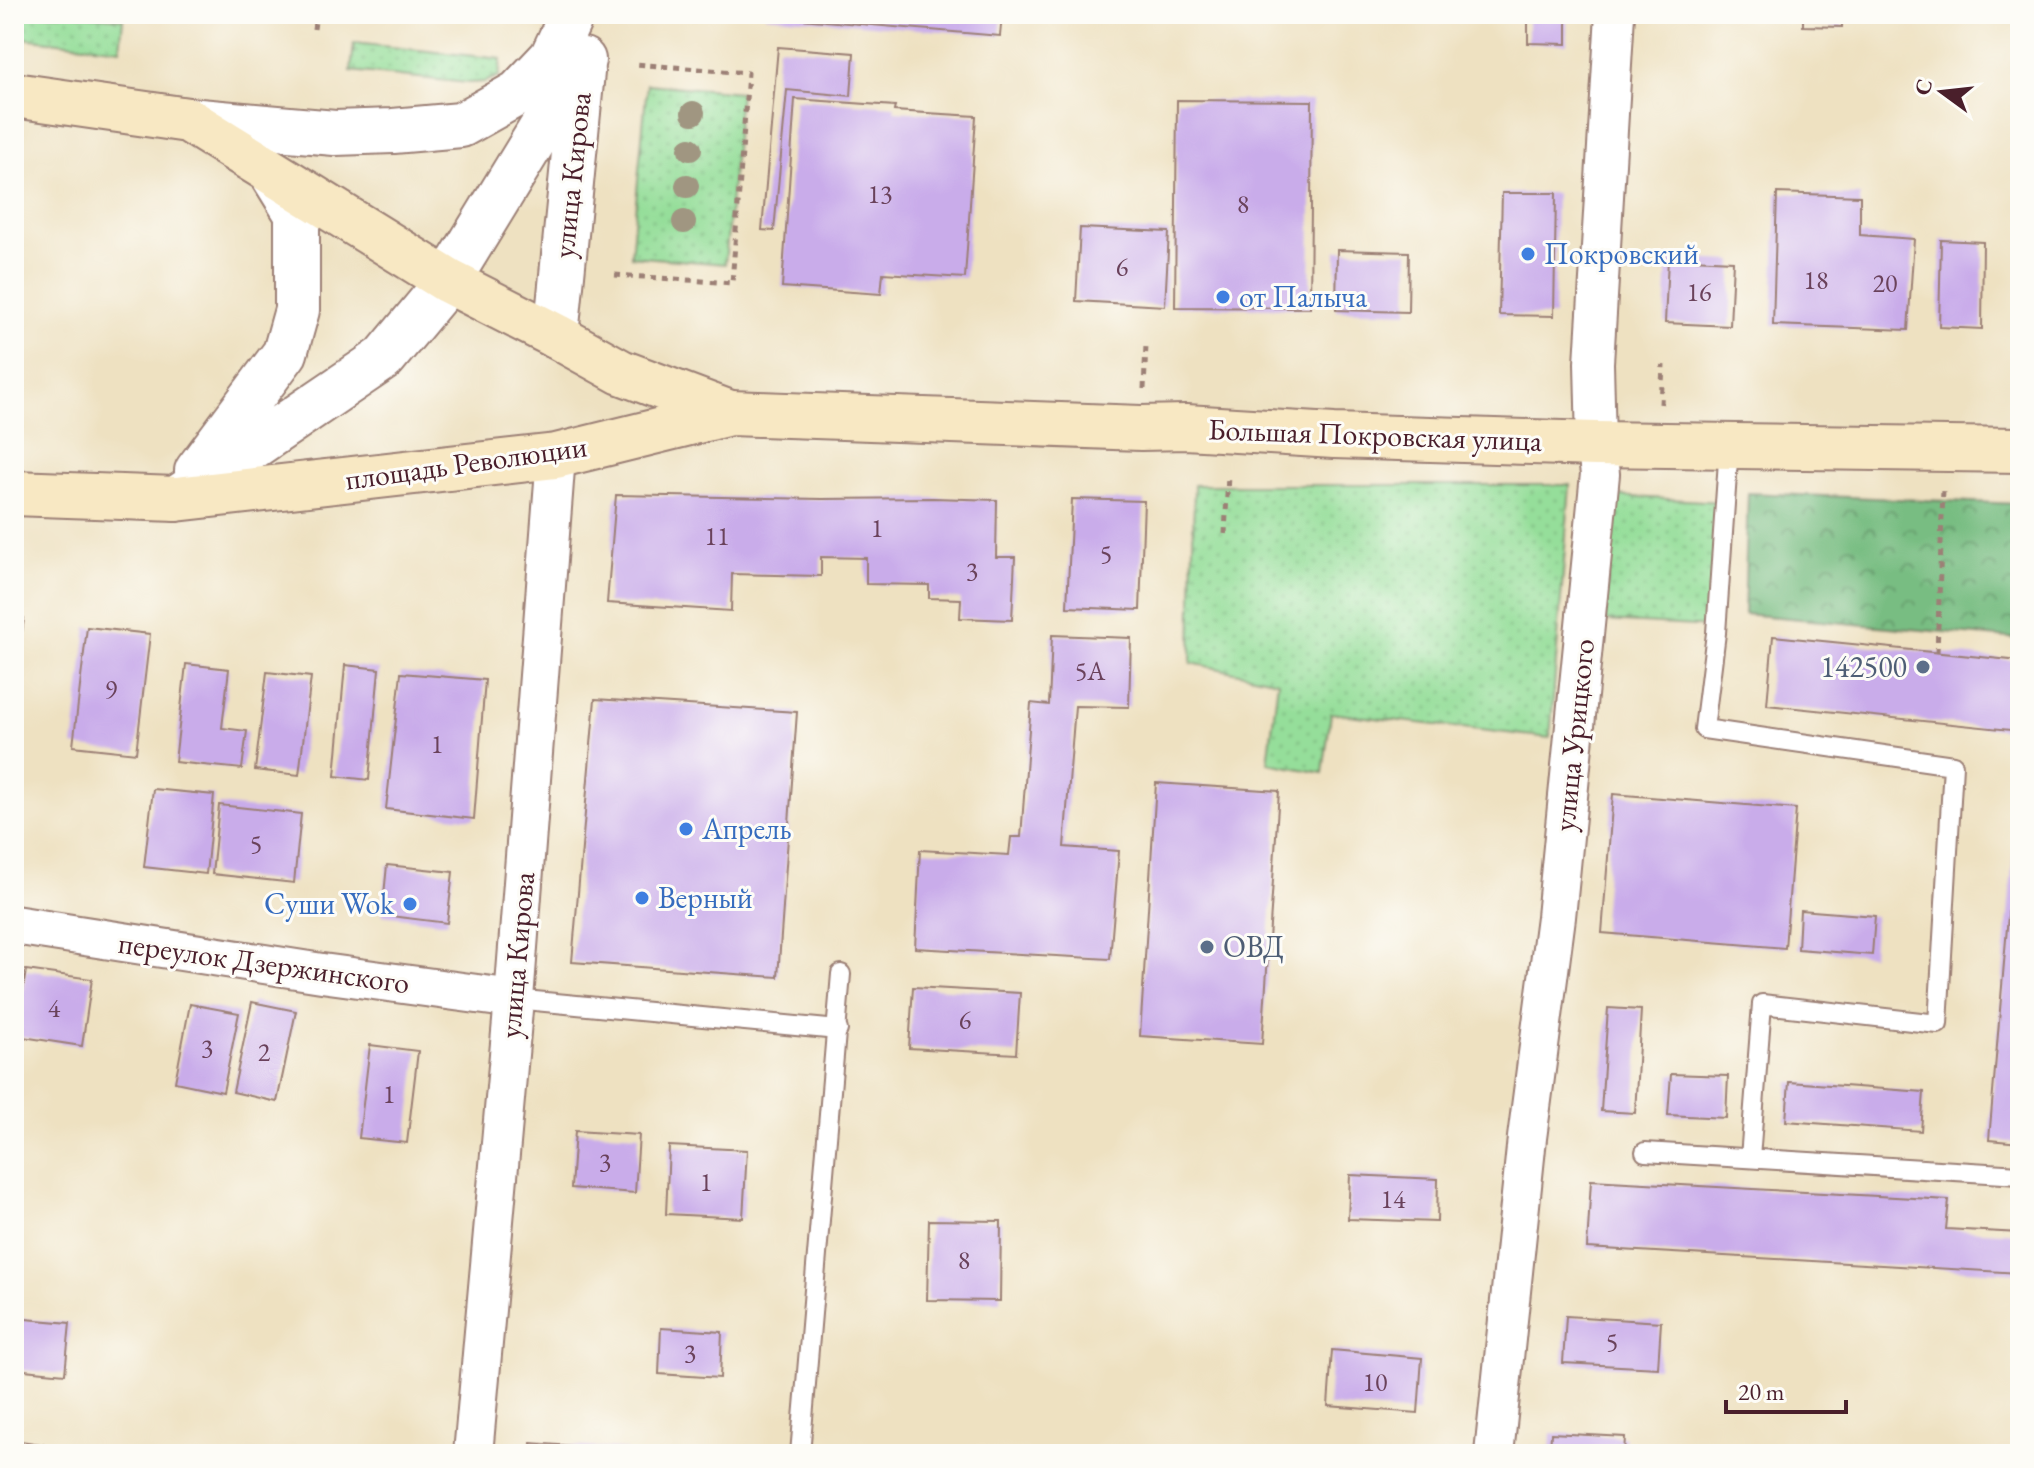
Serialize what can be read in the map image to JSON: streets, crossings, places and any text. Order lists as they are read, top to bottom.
{
  "streets": {
    "main road": ["Большая Покровская улица", "площадь Революции"],
    "street": ["улица Кирова", "улица Урицкого", "переулок Дзержинского"]
  },
  "crossings": [
    ["улица Кирова", "площадь Революции"],
    ["улица Кирова", "переулок Дзержинского"],
    ["Большая Покровская улица", "площадь Революции"],
    ["Большая Покровская улица", "улица Урицкого"]
  ],
  "places": [
    "Покровский",
    "от Палыча",
    "142500",
    "Апрель",
    "Верный",
    "Суши Wok",
    "ОВД"
  ],
  "house_numbers": [
    "13",
    "8",
    "6",
    "18",
    "20",
    "16",
    "1",
    "11",
    "5",
    "3",
    "5А",
    "9",
    "1",
    "5",
    "4",
    "6",
    "3",
    "2",
    "1",
    "3",
    "1",
    "14",
    "8",
    "5",
    "3",
    "10"
  ],
  "scale_bar": "20 m",
  "north": "left"
}
